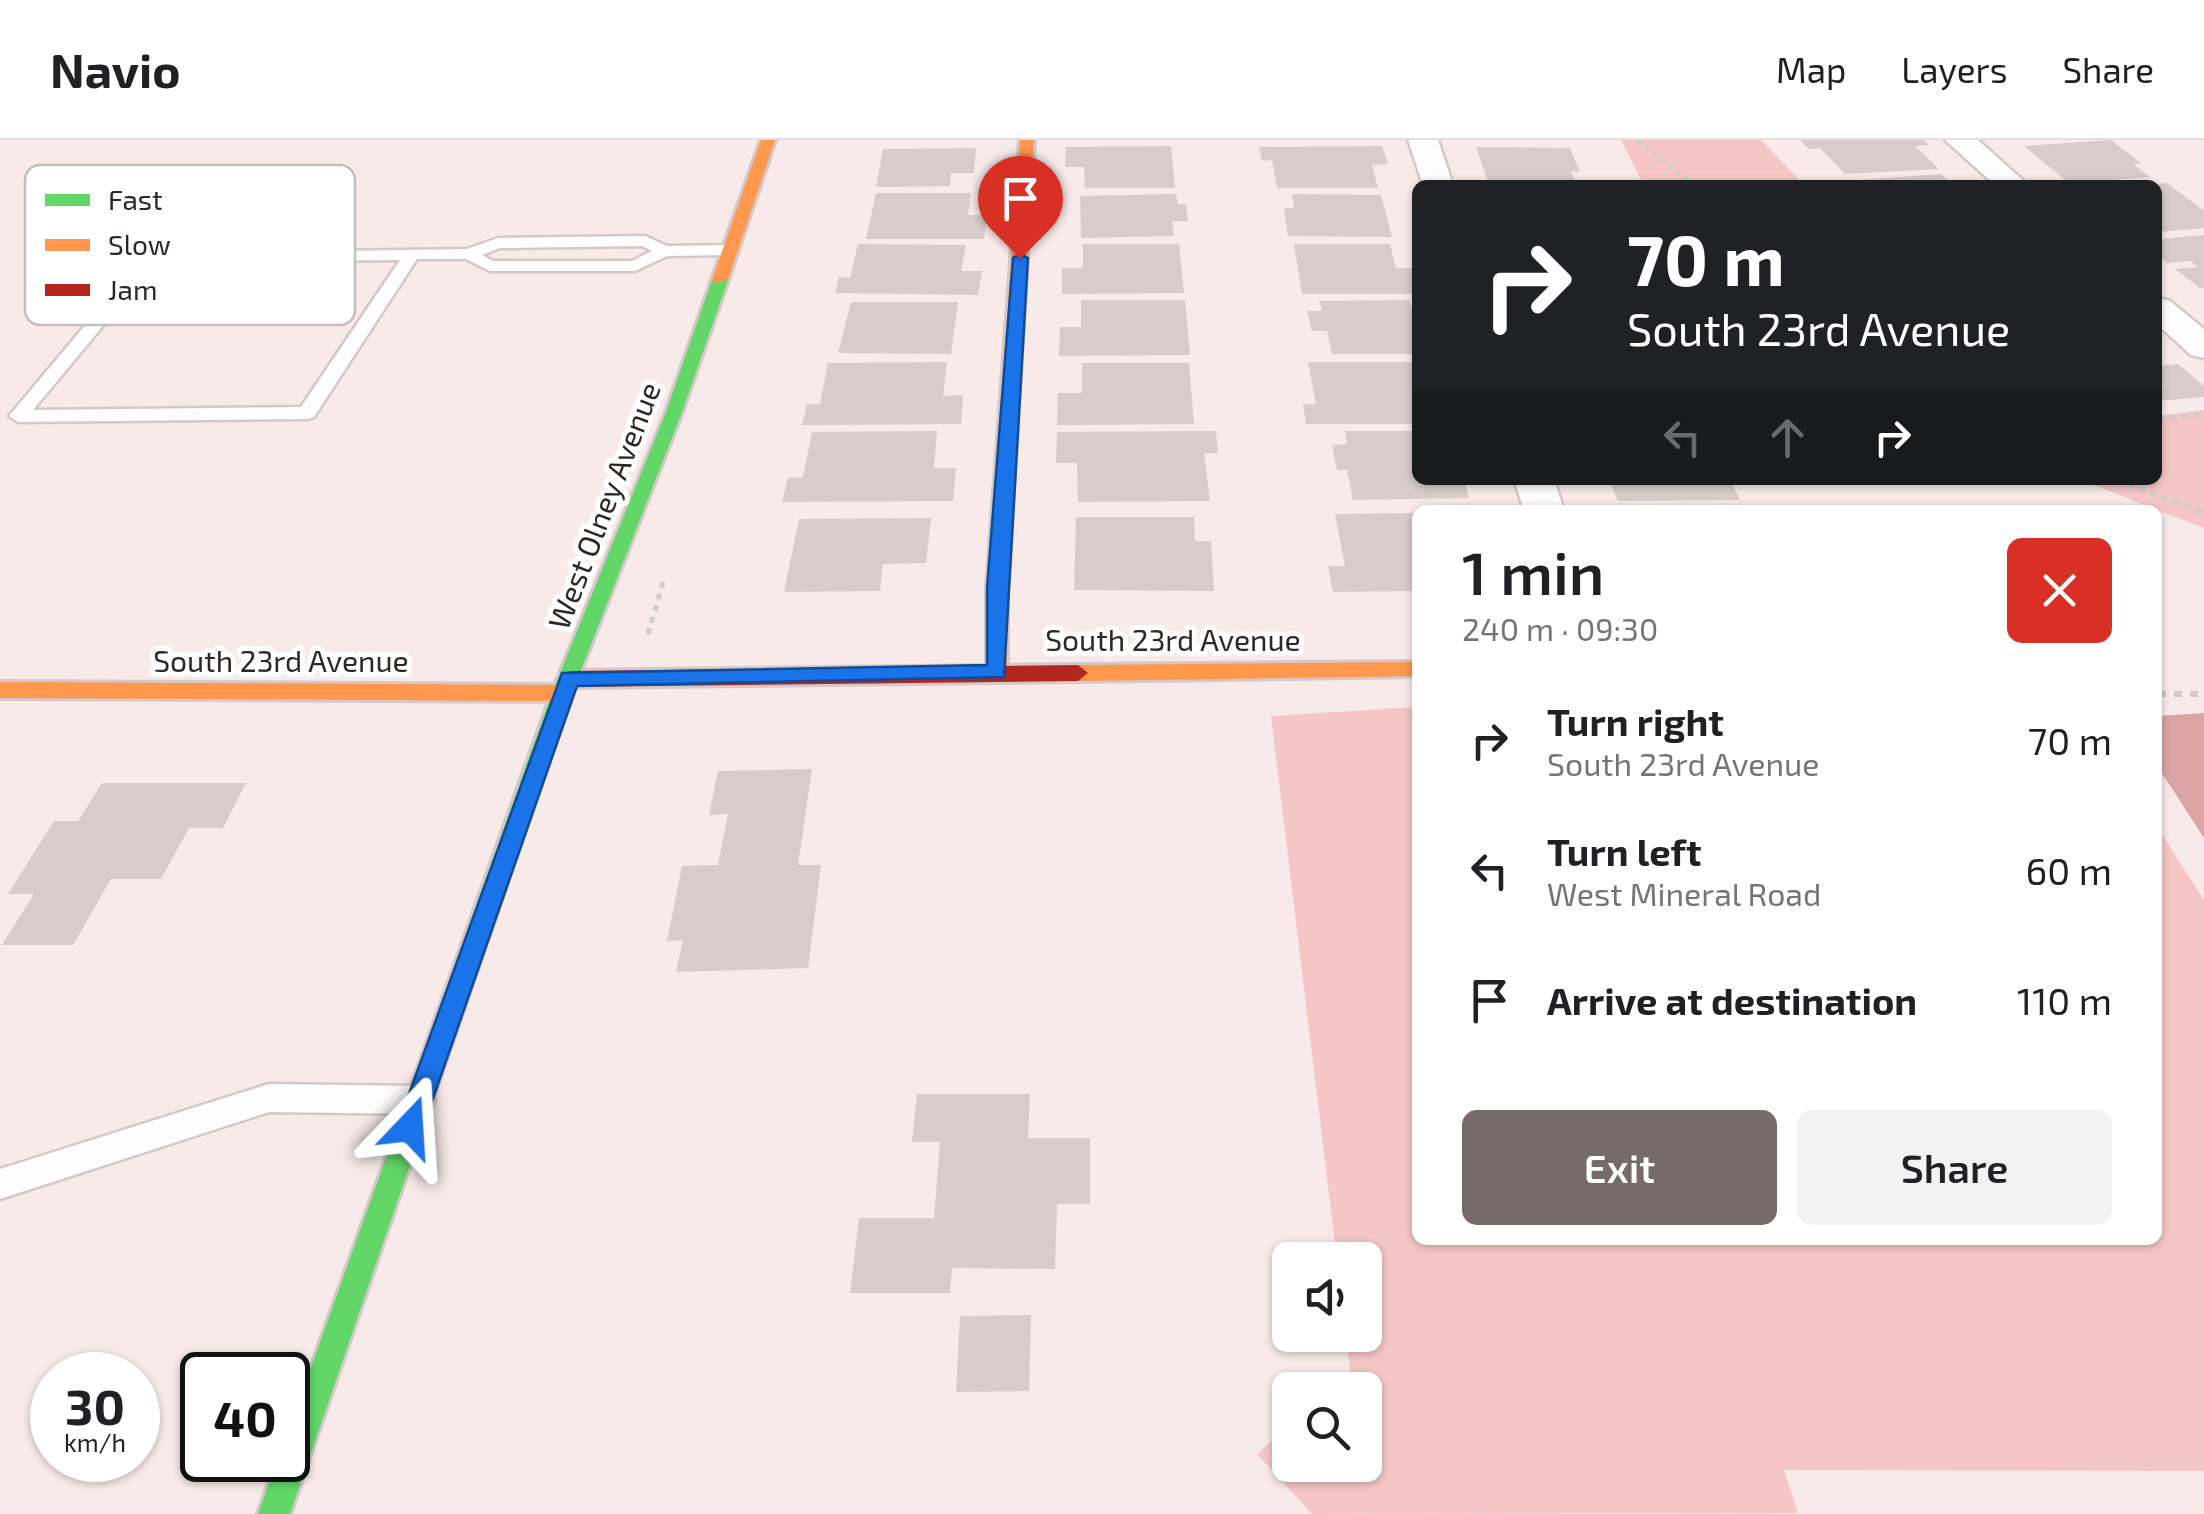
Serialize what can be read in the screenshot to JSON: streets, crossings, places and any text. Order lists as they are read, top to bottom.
{
  "streets": {
    "street": ["West Olney Avenue", "South 23rd Avenue"]
  },
  "crossings": [
    ["West Olney Avenue", "South 23rd Avenue"]
  ],
  "legend": ["Fast", "Slow", "Jam"],
  "page": {
    "header": "Navio",
    "nav": ["Map", "Layers", "Share"],
    "turn": ["70 m", "South 23rd Avenue"],
    "heading": ["1 min", "240 m · 09:30"],
    "list": [
      {
        "name": "Turn right",
        "note": "South 23rd Avenue",
        "value": "70 m"
      },
      {
        "name": "Turn left",
        "note": "West Mineral Road",
        "value": "60 m"
      },
      {
        "name": "Arrive at destination",
        "value": "110 m"
      }
    ],
    "buttons": ["Exit", "Share"],
    "speed": "30 km/h",
    "limit": "40"
  }
}
